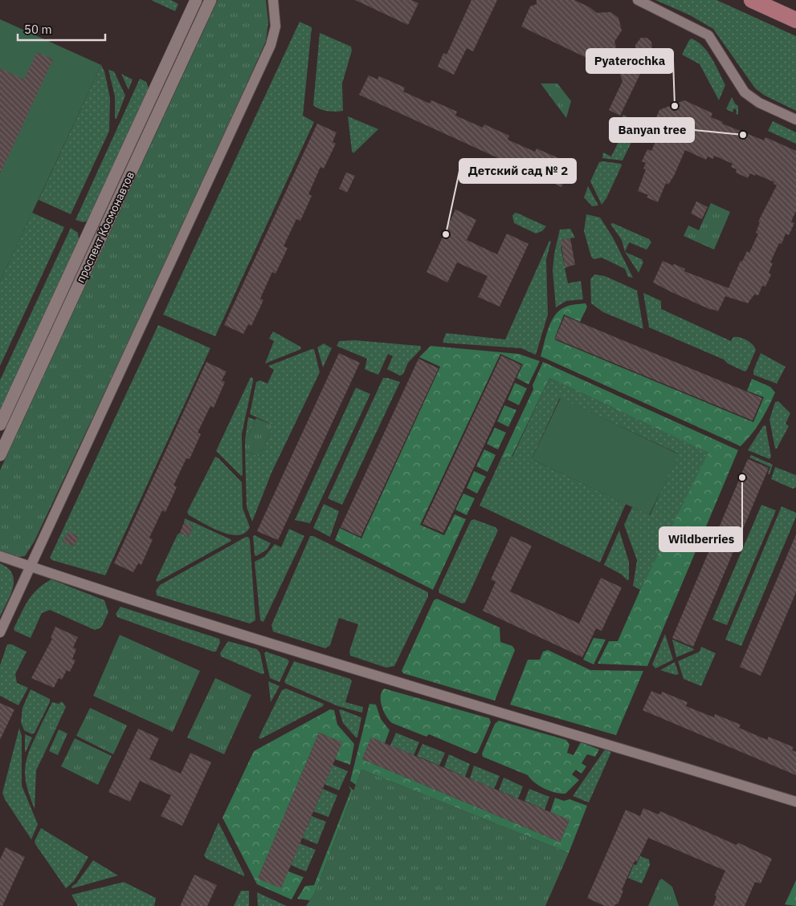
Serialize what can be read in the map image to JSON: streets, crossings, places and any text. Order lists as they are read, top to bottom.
{
  "streets": {
    "street": ["проспект Космонавтов"]
  },
  "places": [
    "Pyaterochka",
    "Banyan tree",
    "Детский сад № 2",
    "Wildberries"
  ],
  "scale_bar": "50 m"
}
